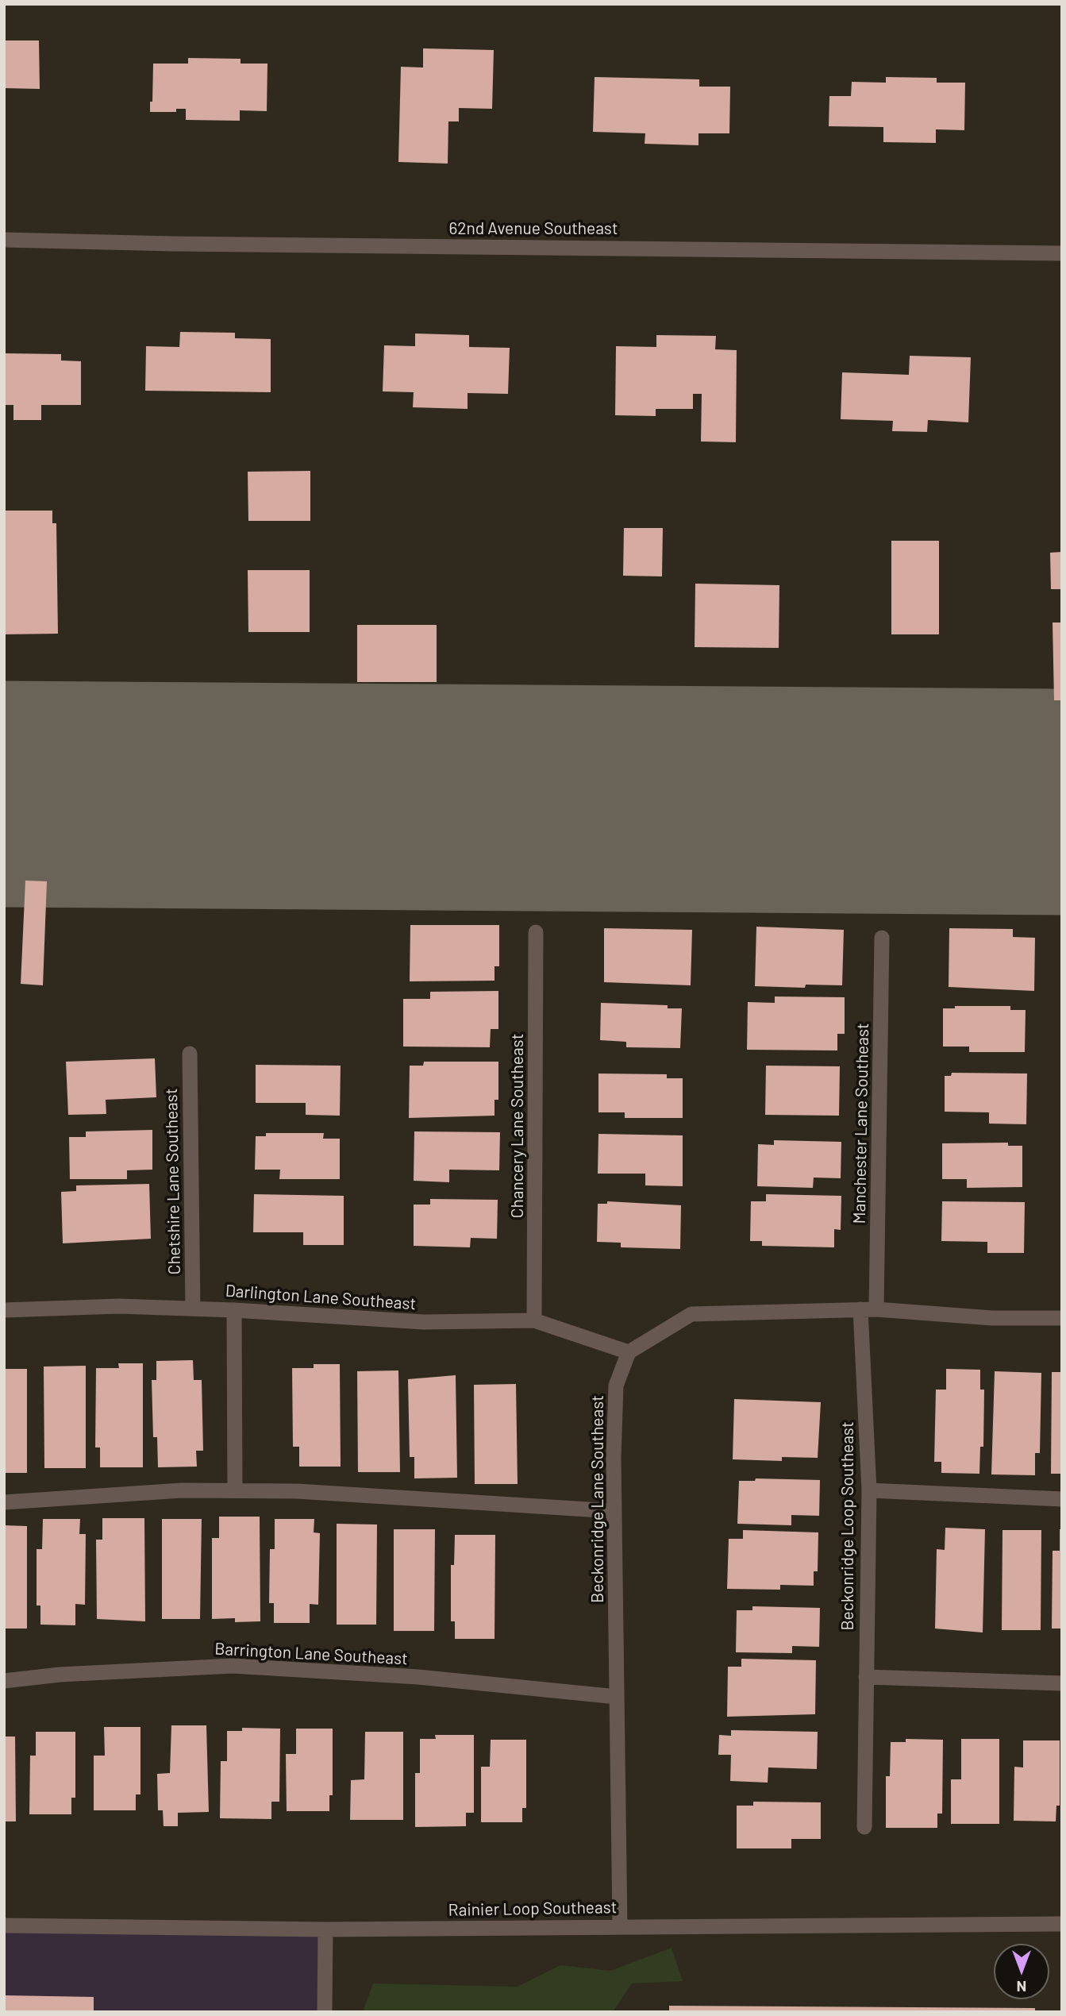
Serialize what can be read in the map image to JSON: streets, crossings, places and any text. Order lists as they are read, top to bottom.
{
  "streets": {
    "street": [
      "62nd Avenue Southeast",
      "Manchester Lane Southeast",
      "Chancery Lane Southeast",
      "Chetshire Lane Southeast",
      "Darlington Lane Southeast",
      "Beckonridge Lane Southeast",
      "Beckonridge Loop Southeast",
      "Barrington Lane Southeast",
      "Rainier Loop Southeast"
    ]
  },
  "crossings": [
    ["Manchester Lane Southeast", "Beckonridge Loop Southeast"],
    ["Chancery Lane Southeast", "Darlington Lane Southeast"],
    ["Chetshire Lane Southeast", "Darlington Lane Southeast"],
    ["Darlington Lane Southeast", "Beckonridge Lane Southeast"],
    ["Beckonridge Lane Southeast", "Barrington Lane Southeast"],
    ["Beckonridge Lane Southeast", "Rainier Loop Southeast"]
  ],
  "north": "bottom"
}
